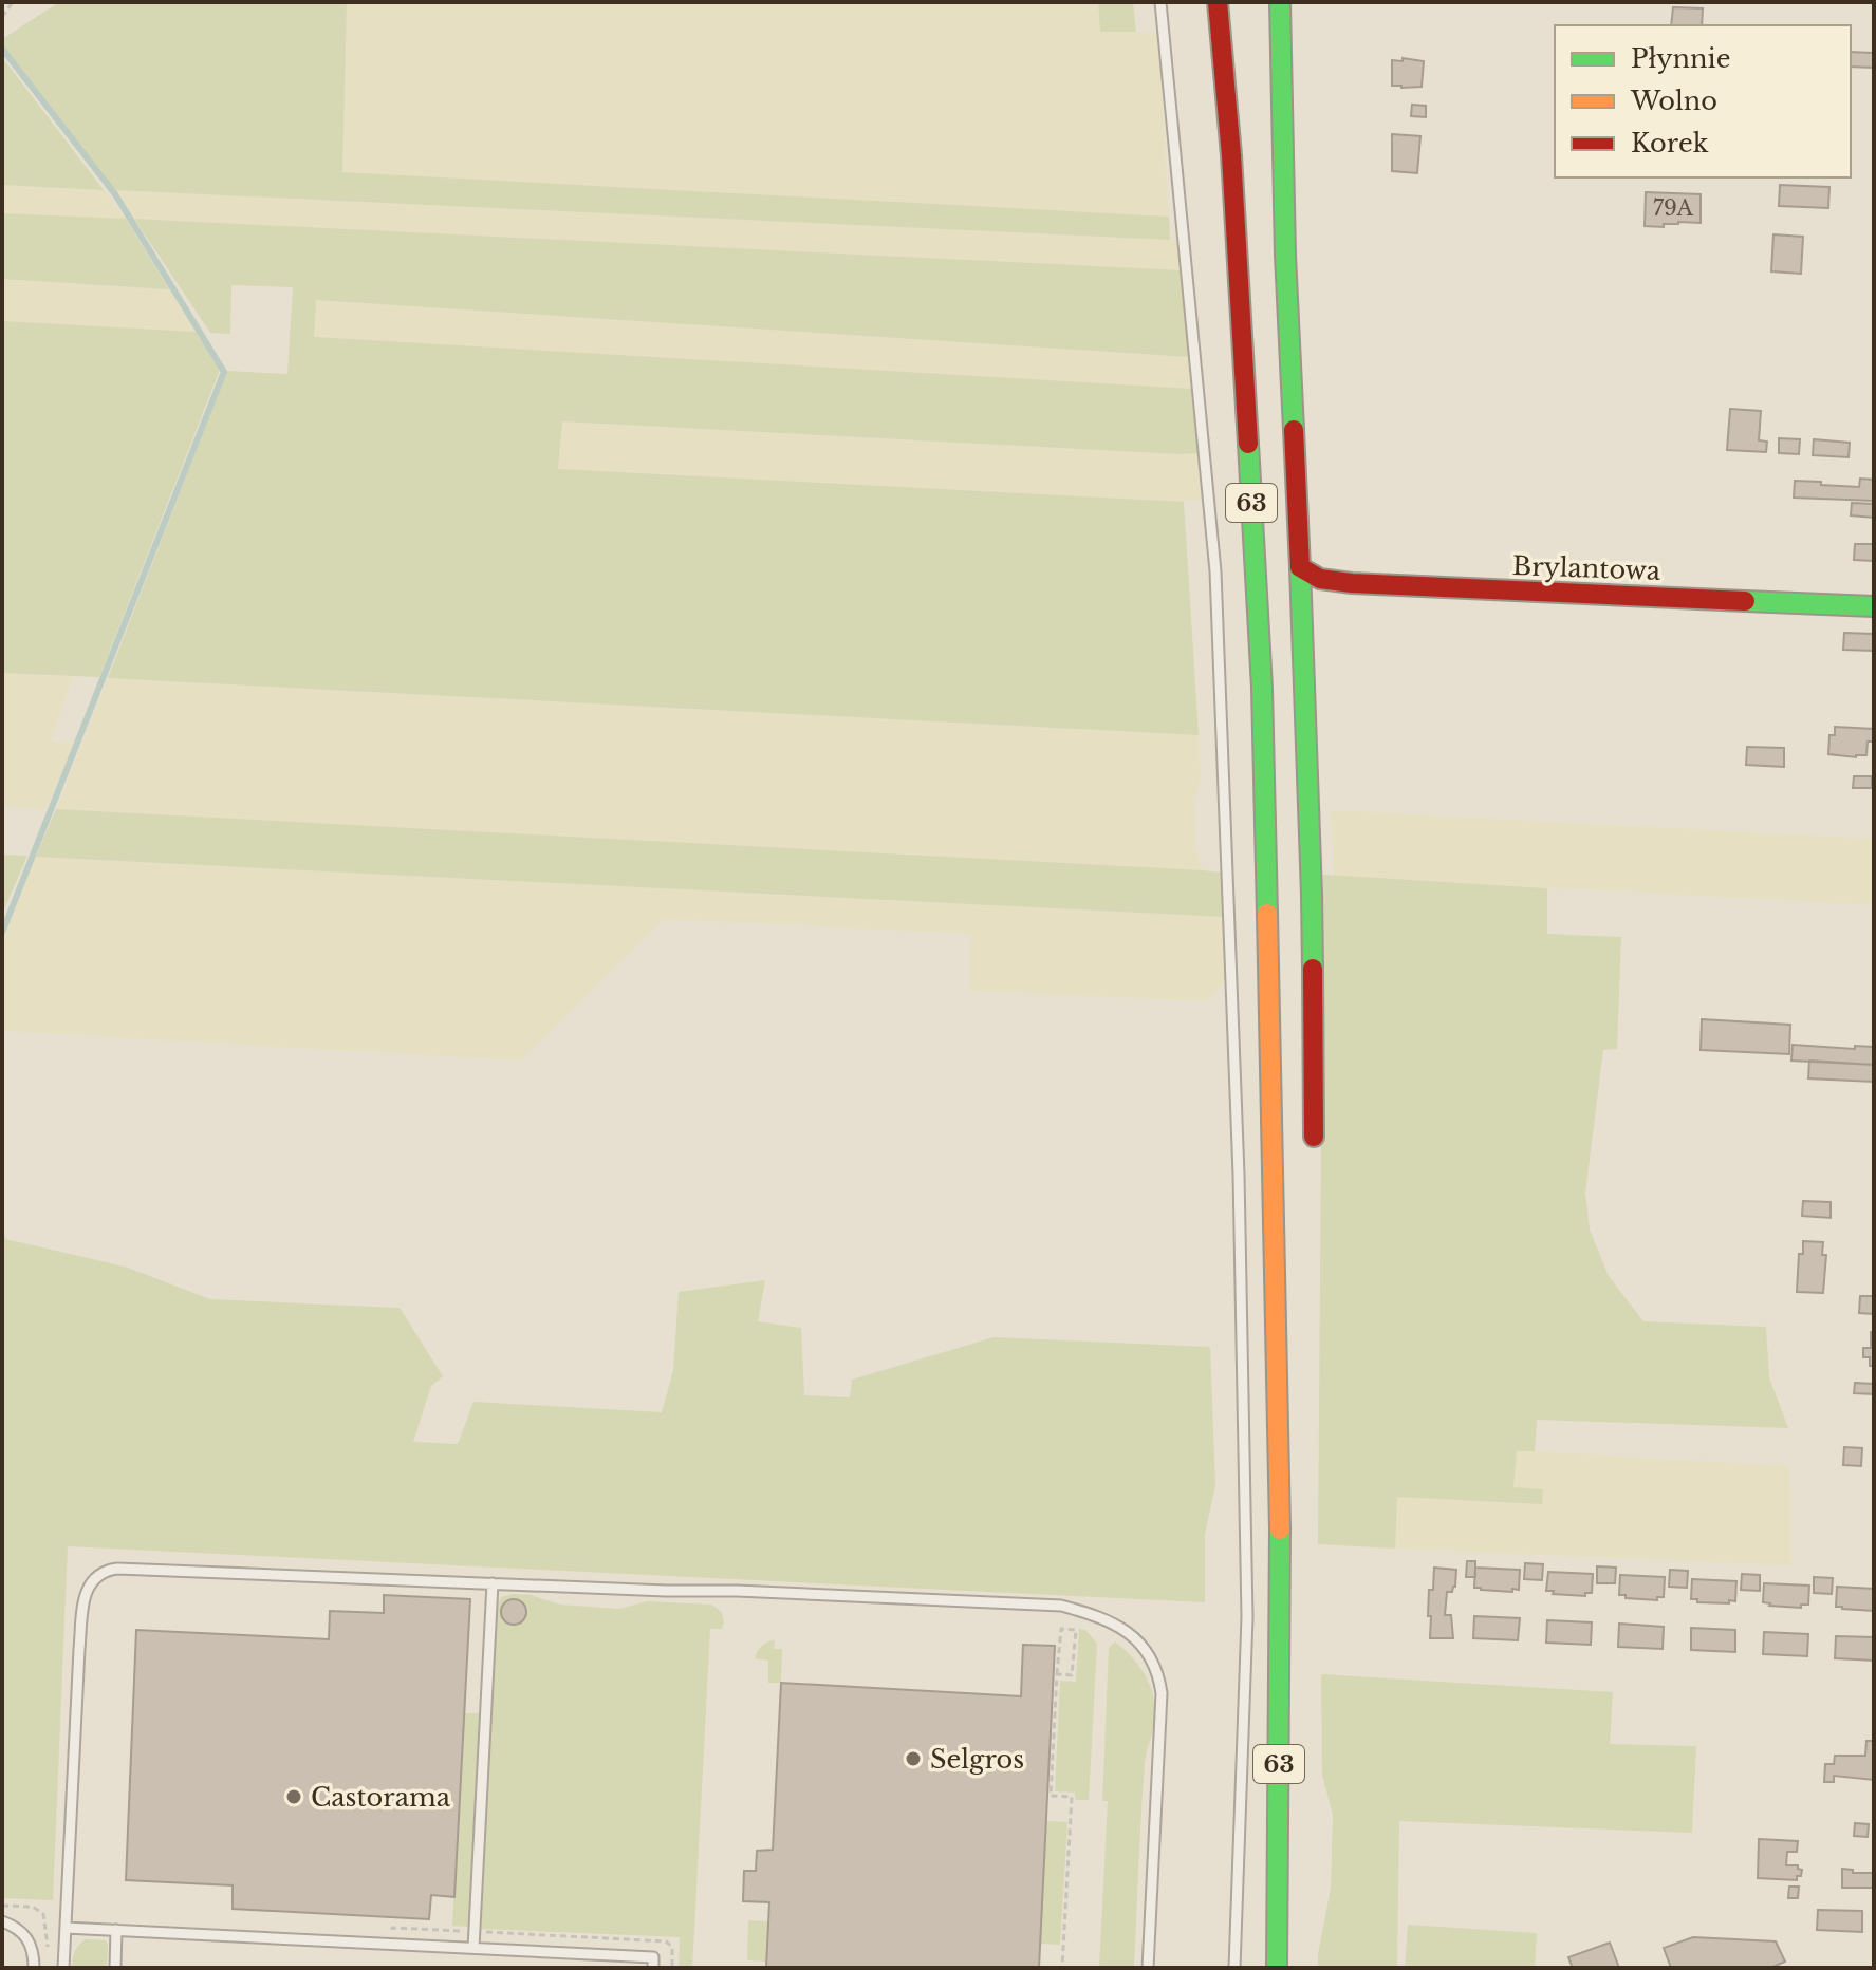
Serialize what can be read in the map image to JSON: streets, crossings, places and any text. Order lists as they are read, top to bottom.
{
  "streets": {
    "main road": ["63", "Brylantowa"]
  },
  "places": ["Selgros", "Castorama"],
  "house_numbers": ["79A"],
  "legend": ["Płynnie", "Wolno", "Korek"]
}
